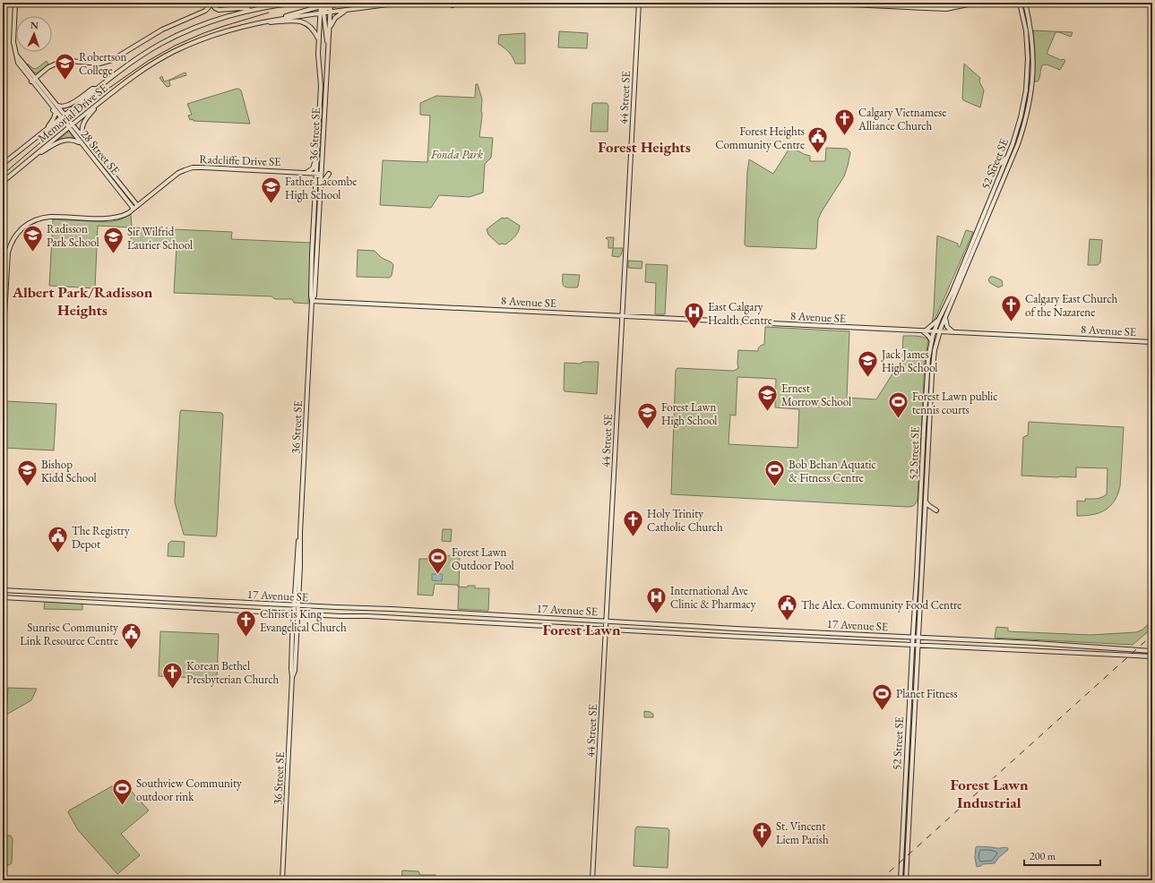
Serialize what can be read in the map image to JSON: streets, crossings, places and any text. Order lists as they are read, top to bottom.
{
  "streets": {
    "main road": [
      "44 Street SE",
      "Memorial Drive SE",
      "36 Street SE",
      "28 Street SE",
      "Radcliffe Drive SE",
      "52 Street SE",
      "8 Avenue SE",
      "17 Avenue SE"
    ]
  },
  "crossings": [
    ["44 Street SE", "8 Avenue SE"],
    ["44 Street SE", "17 Avenue SE"],
    ["Memorial Drive SE", "36 Street SE"],
    ["Memorial Drive SE", "28 Street SE"],
    ["36 Street SE", "Radcliffe Drive SE"],
    ["36 Street SE", "8 Avenue SE"],
    ["36 Street SE", "17 Avenue SE"],
    ["28 Street SE", "Radcliffe Drive SE"],
    ["52 Street SE", "8 Avenue SE"],
    ["52 Street SE", "17 Avenue SE"]
  ],
  "districts": [
    "Forest Heights",
    "Albert Park/Radisson Heights",
    "Forest Lawn",
    "Forest Lawn Industrial"
  ],
  "parks": ["Fonda Park"],
  "places": {
    "school or university": [
      "Robertson College",
      "Father Lacombe High School",
      "Radisson Park School",
      "Sir Wilfrid Laurier School",
      "Jack James High School",
      "Ernest Morrow School",
      "Forest Lawn High School",
      "Bishop Kidd School"
    ],
    "church": [
      "Calgary Vietnamese Alliance Church",
      "Calgary East Church of the Nazarene",
      "Holy Trinity Catholic Church",
      "Christ is King Evangelical Church",
      "Korean Bethel Presbyterian Church",
      "St. Vincent Liem Parish"
    ],
    "public building": [
      "Forest Heights Community Centre",
      "The Registry Depot",
      "The Alex. Community Food Centre",
      "Sunrise Community Link Resource Centre"
    ],
    "hospital": ["East Calgary Health Centre", "International Ave Clinic & Pharmacy"],
    "sports": [
      "Forest Lawn public tennis courts",
      "Bob Behan Aquatic & Fitness Centre",
      "Forest Lawn Outdoor Pool",
      "Planet Fitness",
      "Southview Community outdoor rink"
    ]
  },
  "scale_bar": "200 m",
  "north": "top"
}
